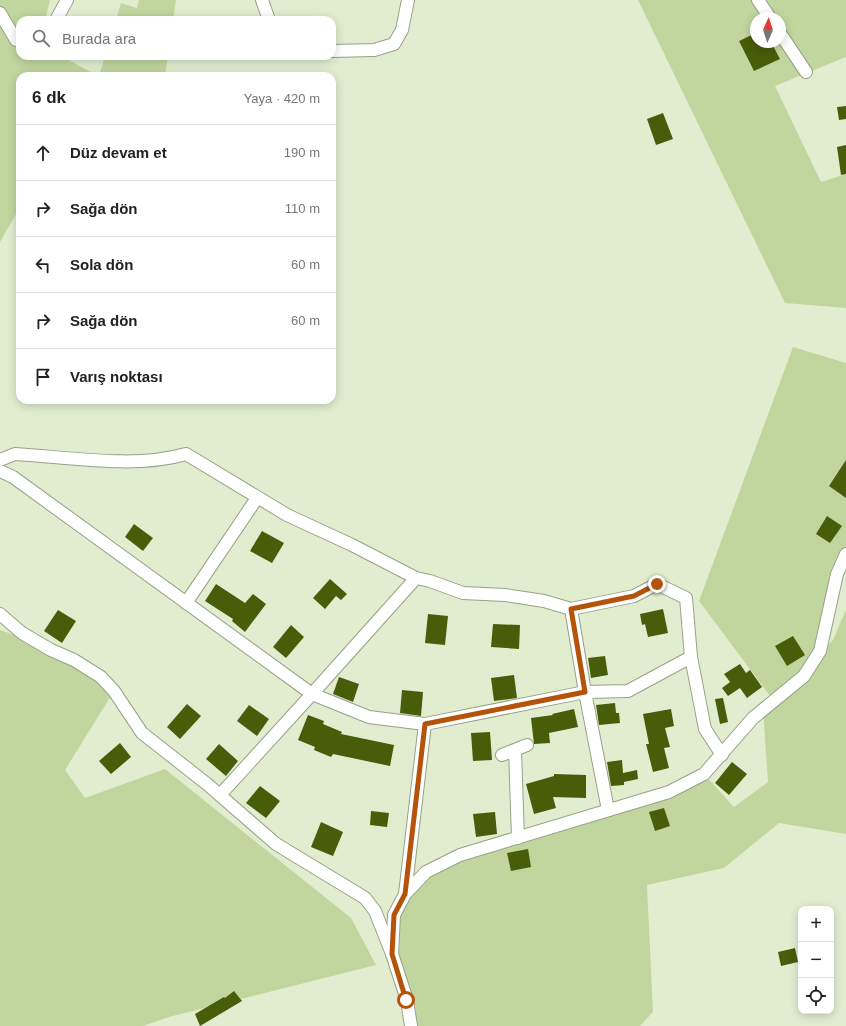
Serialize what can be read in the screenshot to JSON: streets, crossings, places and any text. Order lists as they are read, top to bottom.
{
  "north": "top",
  "page": {
    "search": "Burada ara",
    "heading": ["6 dk", "Yaya · 420 m"],
    "list": [
      ["Düz devam et", "190 m"],
      ["Sağa dön", "110 m"],
      ["Sola dön", "60 m"],
      ["Sağa dön", "60 m"],
      "Varış noktası"
    ],
    "map_buttons": ["+", "−"]
  }
}
